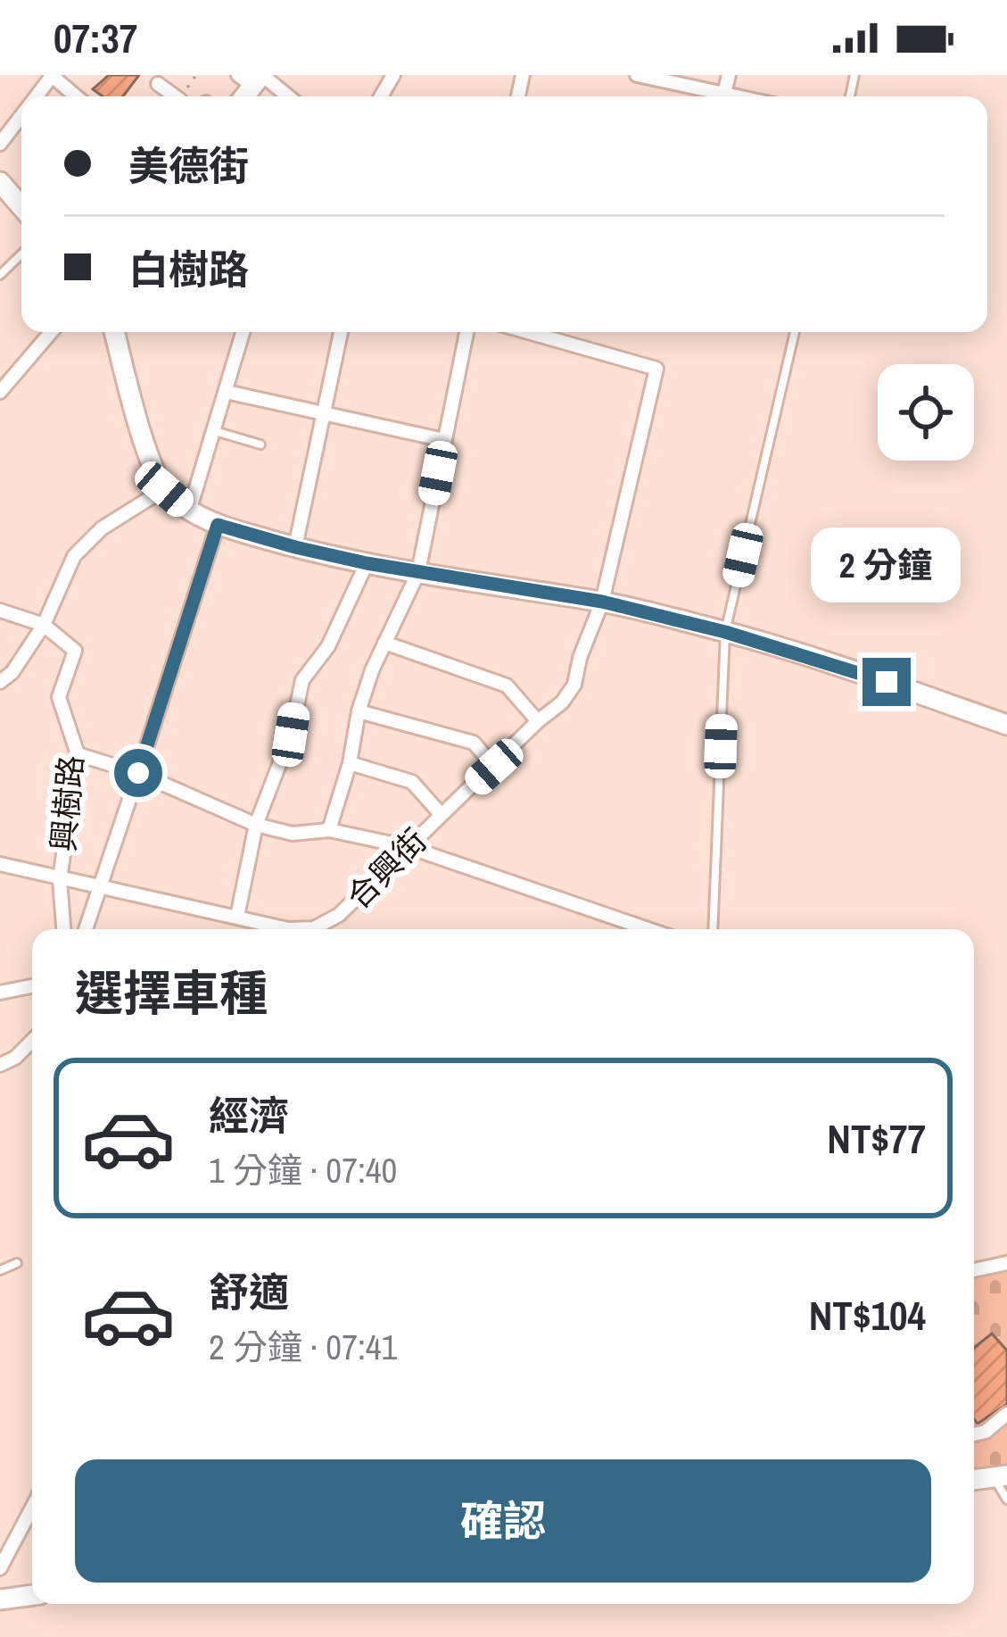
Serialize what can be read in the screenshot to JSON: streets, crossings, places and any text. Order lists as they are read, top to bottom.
{
  "streets": {
    "street": ["興樹路", "合興街"]
  },
  "crossings": [
    ["興樹路", "合興街"]
  ],
  "page": {
    "status": "07:37",
    "banner": ["美德街", "白樹路"],
    "bubble": "2 分鐘",
    "heading": "選擇車種",
    "list": [
      {
        "name": "經濟",
        "note": "1 分鐘 · 07:40",
        "value": "NT$77"
      },
      {
        "name": "舒適",
        "note": "2 分鐘 · 07:41",
        "value": "NT$104"
      }
    ],
    "buttons": "確認"
  }
}
